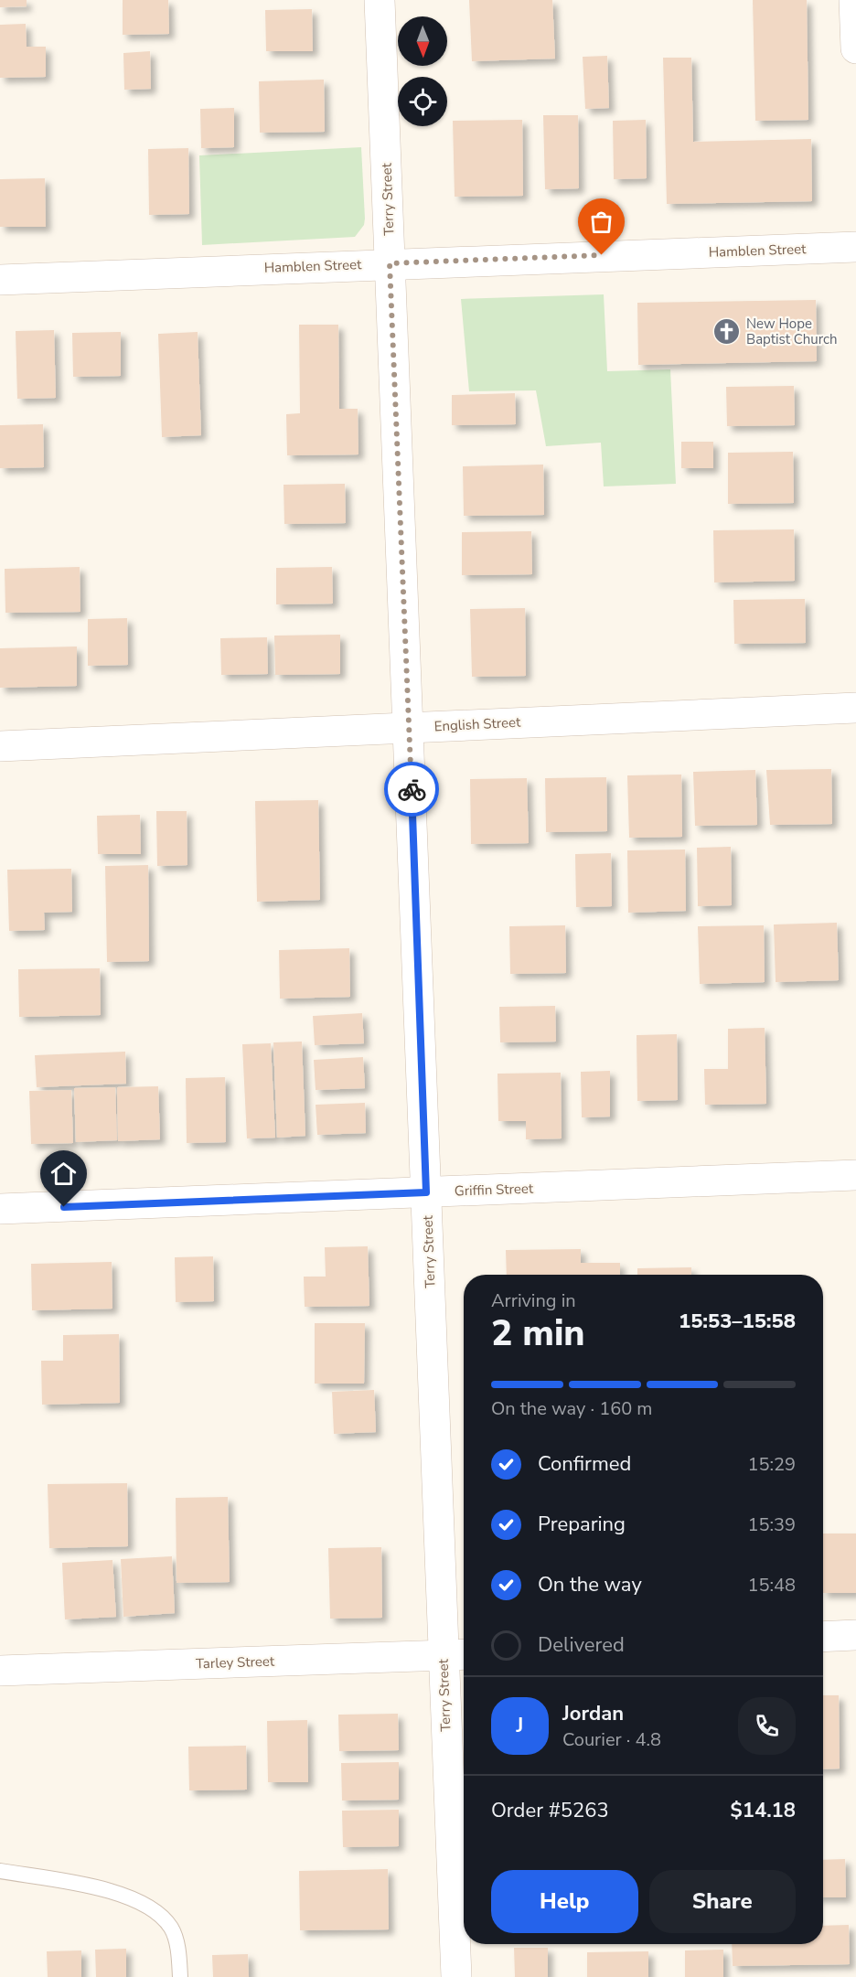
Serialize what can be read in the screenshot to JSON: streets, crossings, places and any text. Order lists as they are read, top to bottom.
{
  "streets": {
    "street": [
      "Terry Street",
      "Hamblen Street",
      "English Street",
      "Griffin Street",
      "Tarley Street"
    ]
  },
  "crossings": [
    ["Terry Street", "Hamblen Street"],
    ["Terry Street", "English Street"],
    ["Terry Street", "Griffin Street"],
    ["Terry Street", "Tarley Street"]
  ],
  "places": {
    "church": ["New Hope Baptist Church"]
  },
  "north": "bottom",
  "page": {
    "heading": ["2 min", "Arriving in", "15:53–15:58"],
    "panel": [
      "Jordan",
      "Courier · 4.8",
      "Order #5263",
      "$14.18"
    ],
    "bar": "On the way · 160 m",
    "list": [
      ["Confirmed", "15:29"],
      ["Preparing", "15:39"],
      ["On the way", "15:48"],
      "Delivered"
    ],
    "round": "J",
    "buttons": ["Help", "Share"]
  }
}
